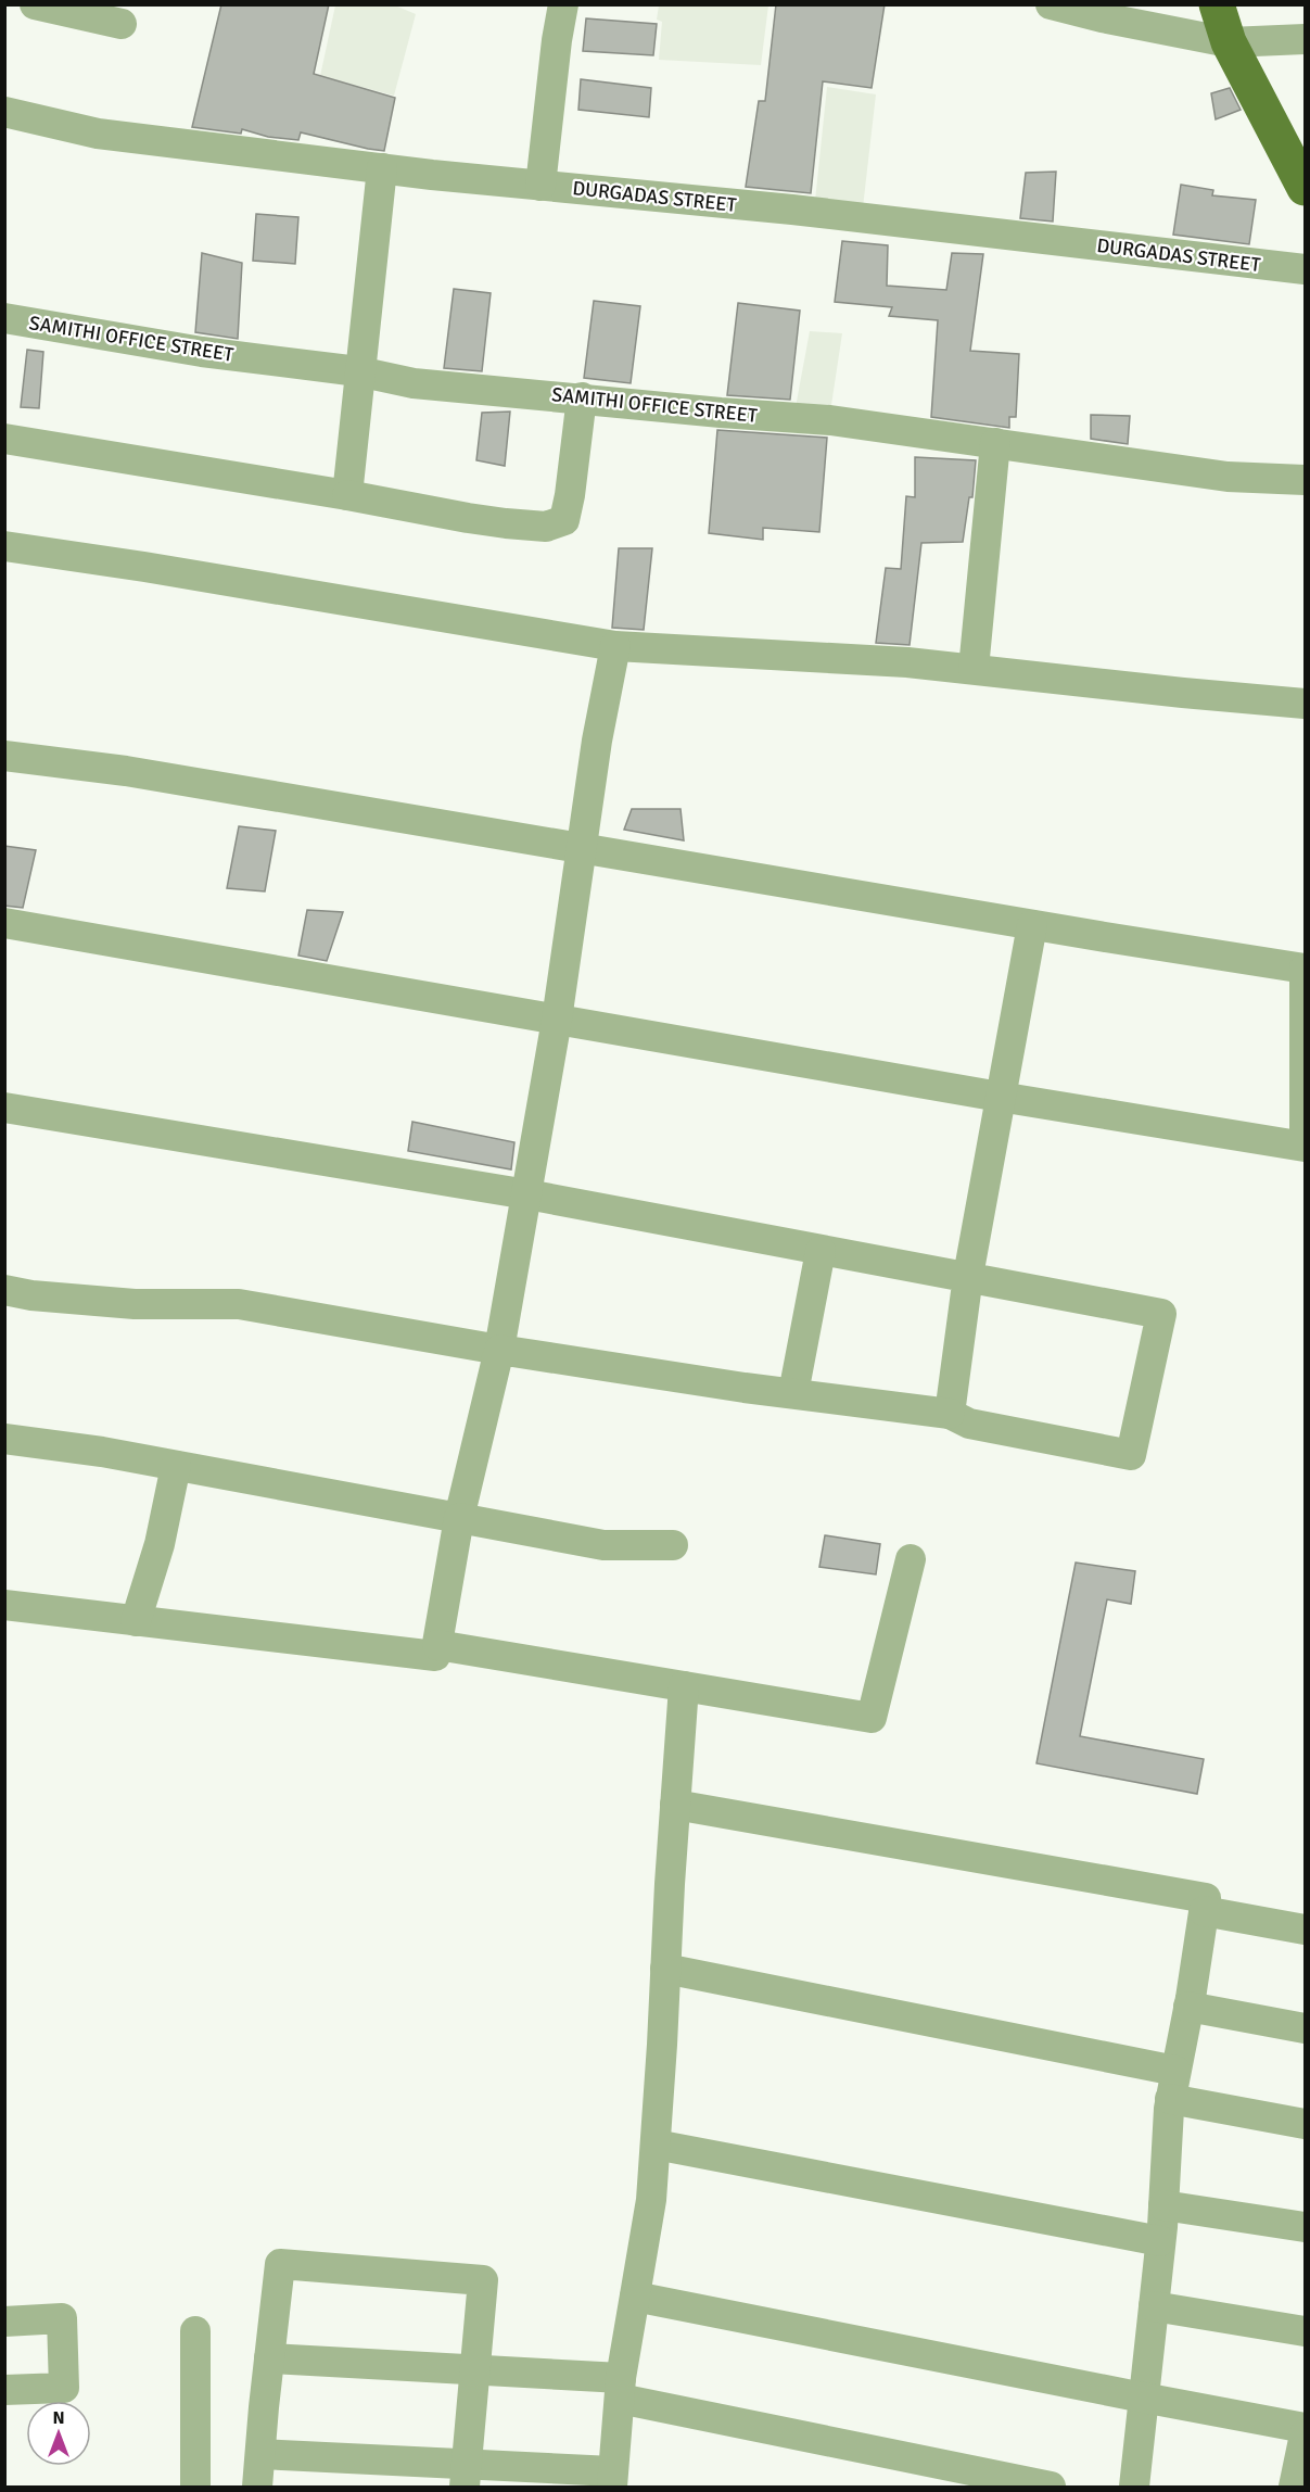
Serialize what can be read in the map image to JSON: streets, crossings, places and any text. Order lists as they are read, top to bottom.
{
  "streets": {
    "street": ["DURGADAS STREET", "SAMITHI OFFICE STREET"]
  },
  "north": "top"
}
